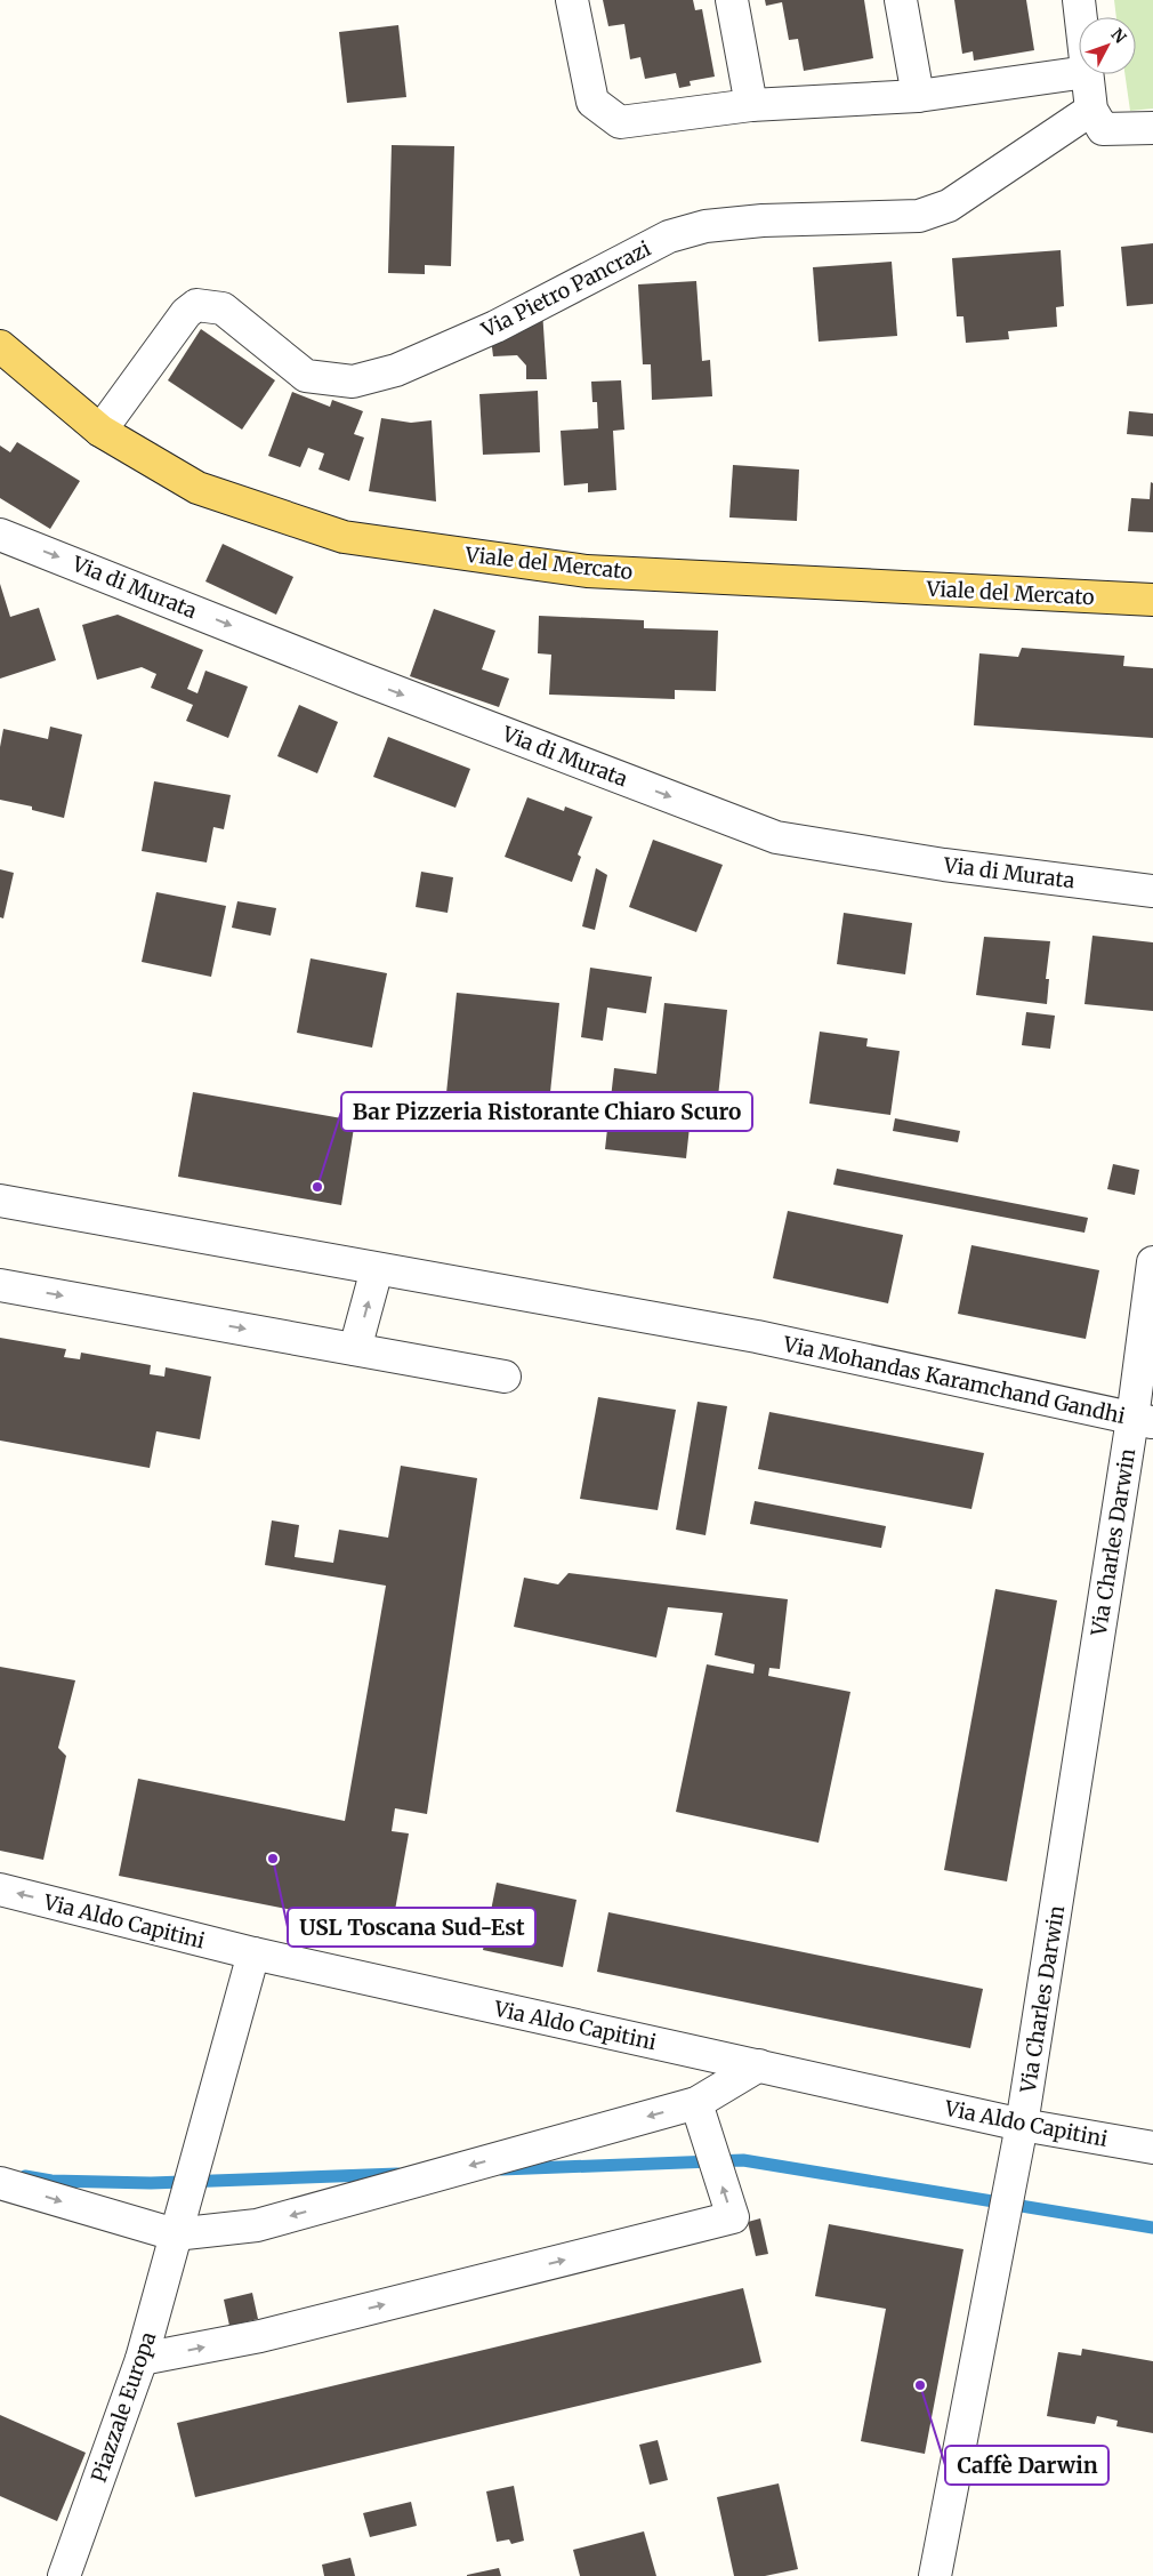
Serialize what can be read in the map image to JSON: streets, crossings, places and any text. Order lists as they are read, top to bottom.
{
  "streets": {
    "main road": ["Viale del Mercato"],
    "street": [
      "Via Pietro Pancrazi",
      "Via di Murata",
      "Via Mohandas Karamchand Gandhi",
      "Via Charles Darwin",
      "Via Aldo Capitini",
      "Piazzale Europa"
    ]
  },
  "crossings": [
    ["Via Pietro Pancrazi", "Viale del Mercato"],
    ["Via Mohandas Karamchand Gandhi", "Via Charles Darwin"],
    ["Via Charles Darwin", "Via Aldo Capitini"],
    ["Via Aldo Capitini", "Piazzale Europa"]
  ],
  "one_way": ["Via di Murata"],
  "places": ["Bar Pizzeria Ristorante Chiaro Scuro", "USL Toscana Sud-Est", "Caffè Darwin"],
  "north": "top right"
}
